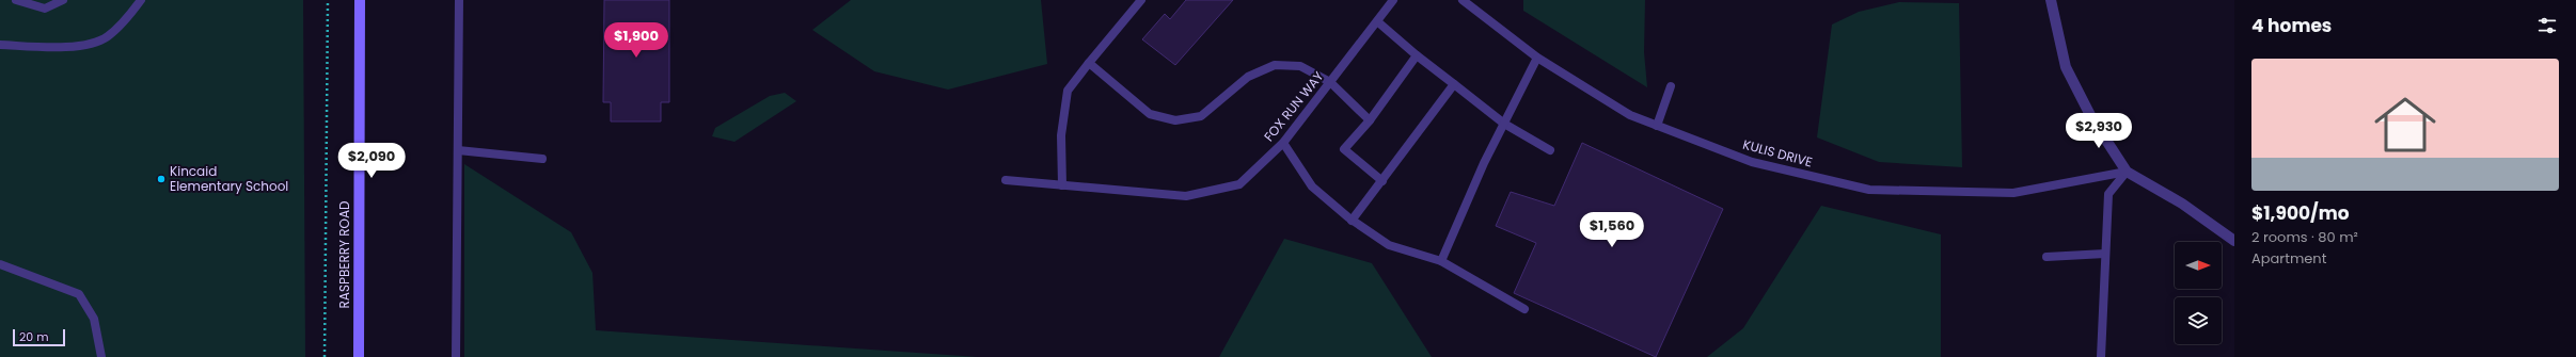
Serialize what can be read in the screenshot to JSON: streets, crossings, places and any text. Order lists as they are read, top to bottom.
{
  "streets": {
    "main road": ["RASPBERRY ROAD"],
    "lane": ["FOX RUN WAY", "KULIS DRIVE"]
  },
  "places": ["Kincaid Elementary School"],
  "scale_bar": "20 m",
  "north": "right",
  "page": {
    "heading": "4 homes",
    "price": [
      "$1,900",
      "$2,930",
      "$2,090",
      "$1,560"
    ],
    "list": [
      {
        "name": "$1,900/mo",
        "note": "2 rooms · 80 m² · Apartment"
      }
    ],
    "scale": "20 m"
  }
}
